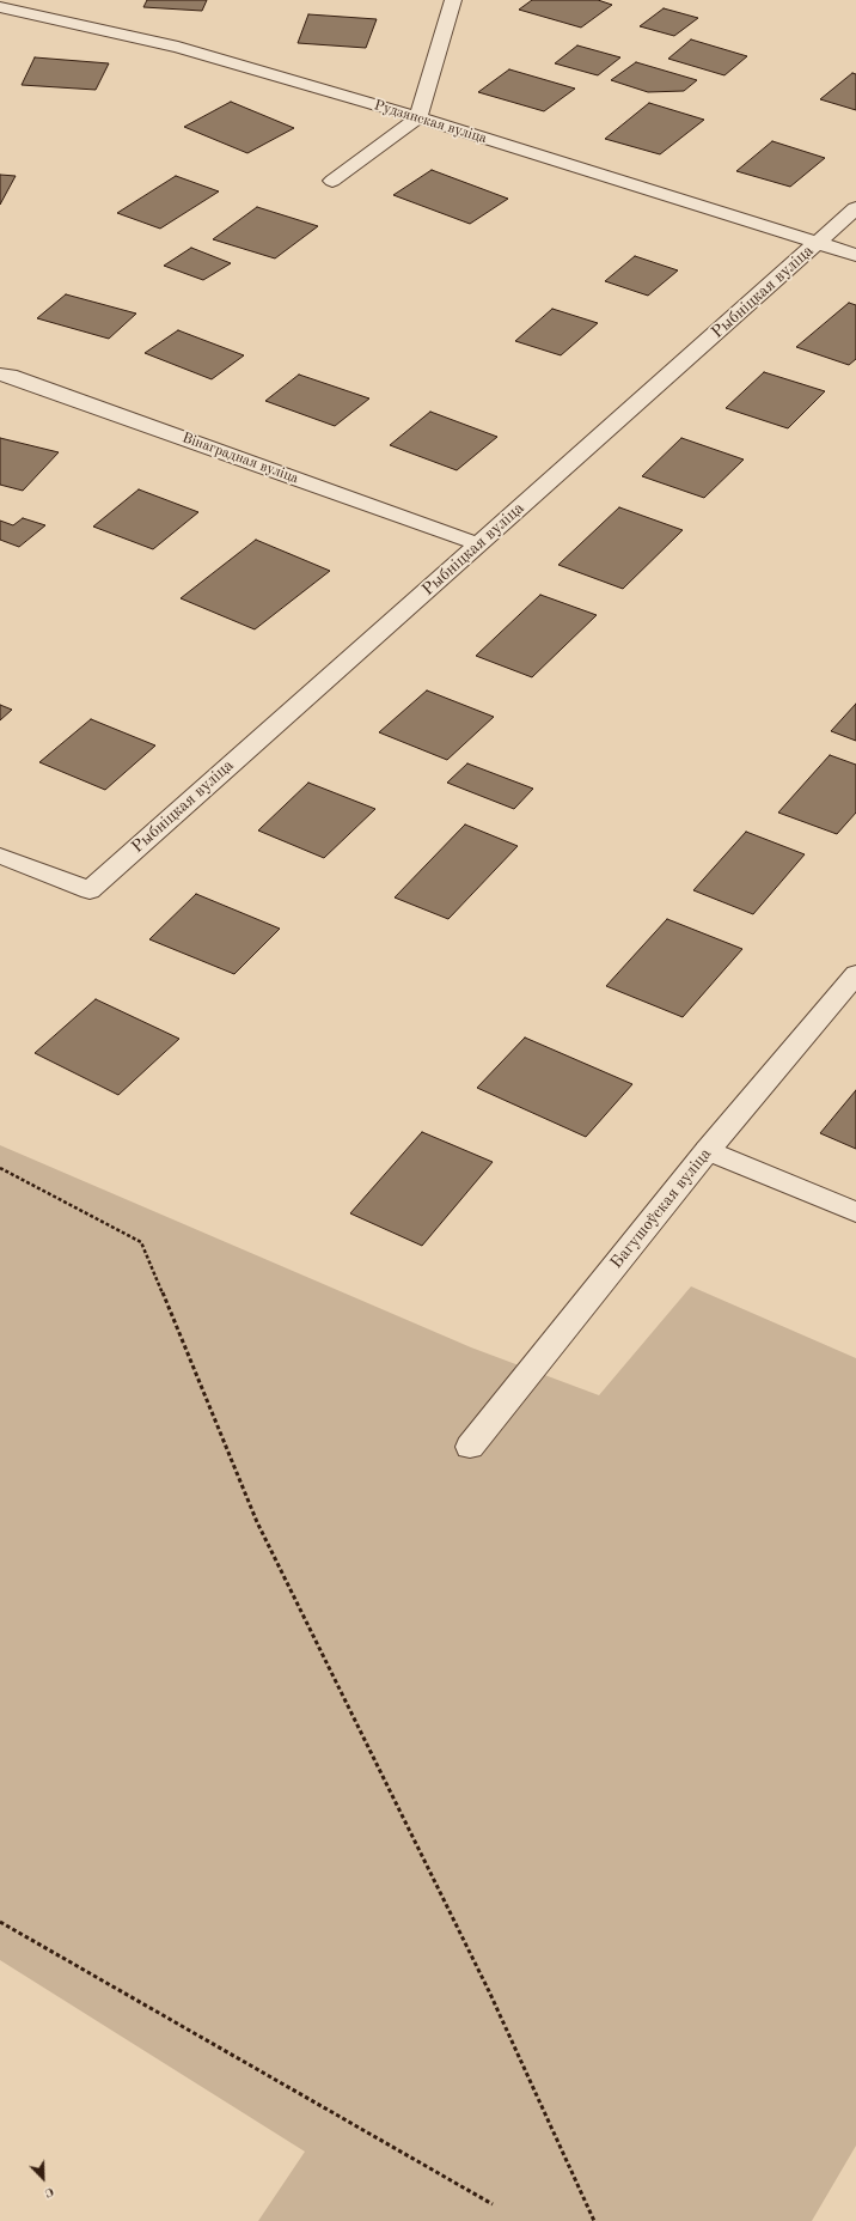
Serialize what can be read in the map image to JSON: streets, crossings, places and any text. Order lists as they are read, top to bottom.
{
  "streets": {
    "street": [
      "Рудзянская вуліца",
      "Рыбніцкая вуліца",
      "Вінаградная вуліца",
      "Багушоўская вуліца"
    ]
  },
  "crossings": [
    ["Рудзянская вуліца", "Рыбніцкая вуліца"],
    ["Рыбніцкая вуліца", "Вінаградная вуліца"]
  ],
  "north": "bottom right"
}
